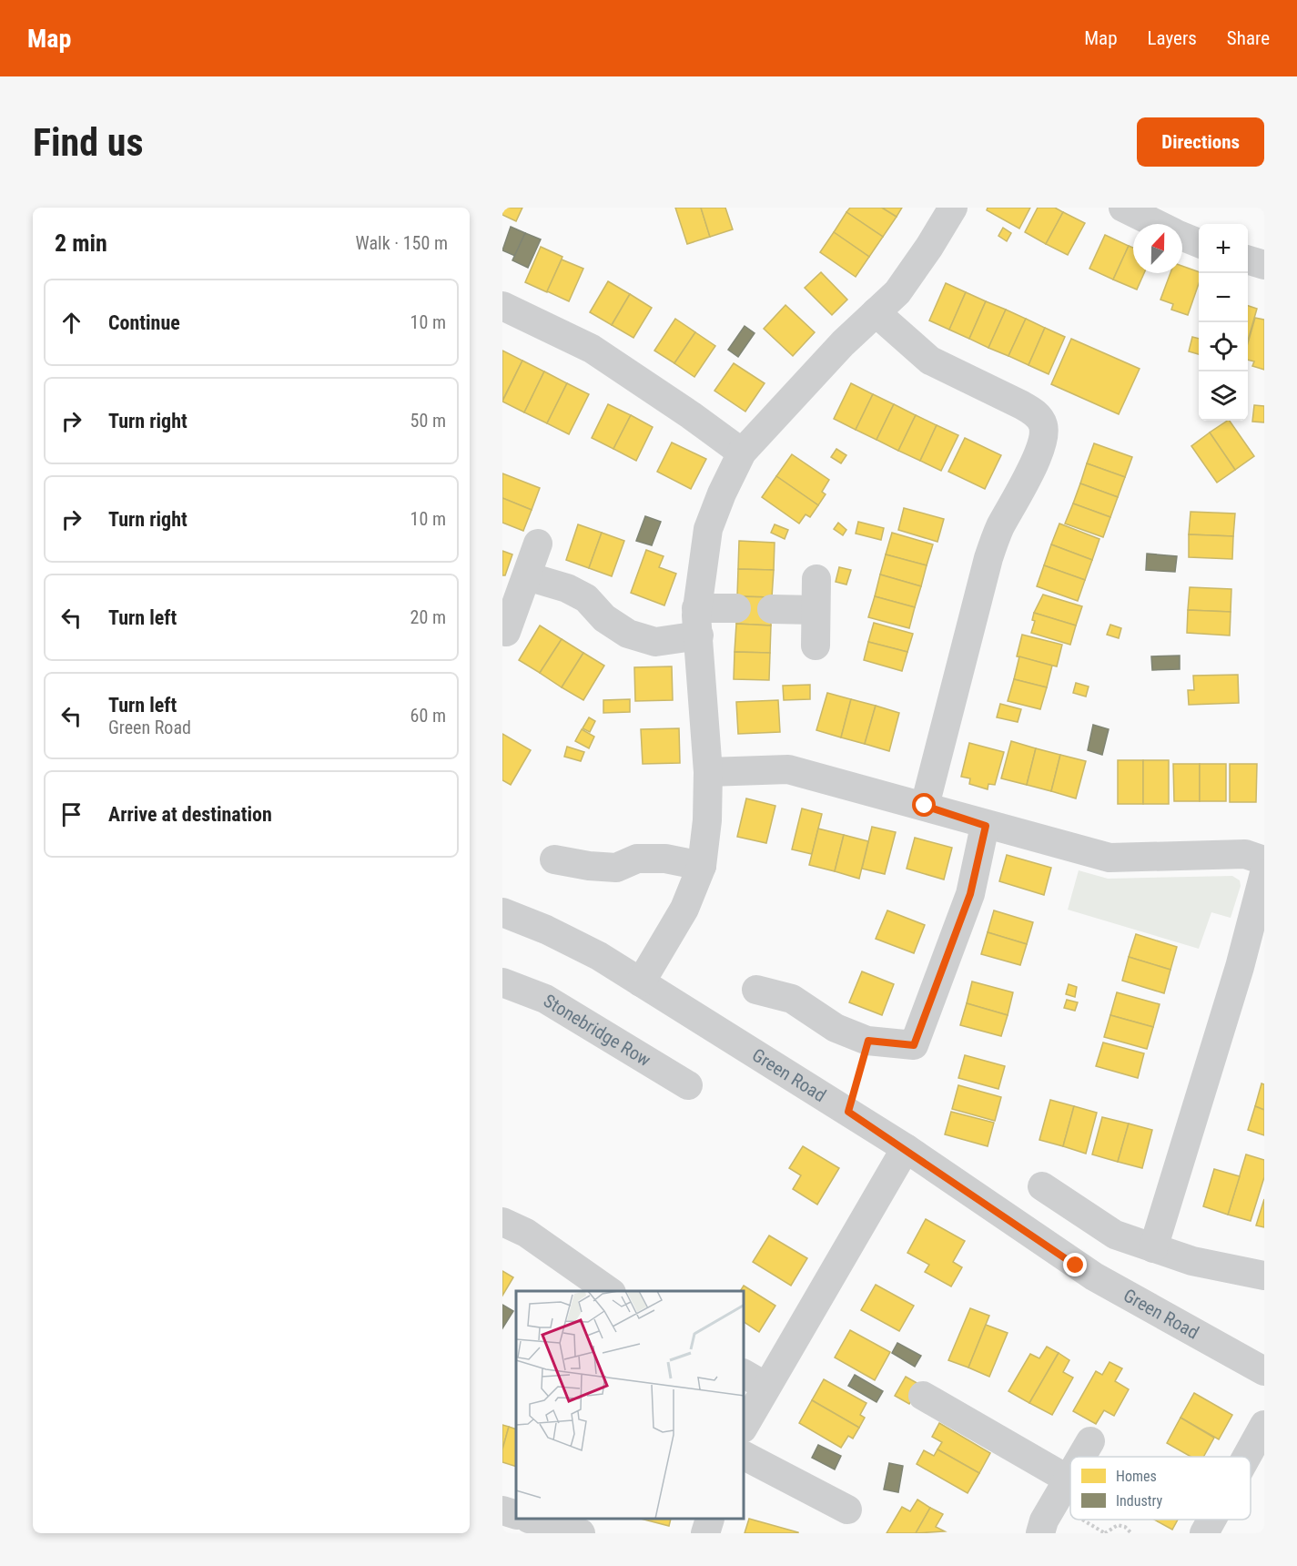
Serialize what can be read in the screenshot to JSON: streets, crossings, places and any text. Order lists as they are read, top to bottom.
{
  "streets": {
    "street": ["Stonebridge Row", "Green Road"]
  },
  "legend": ["Homes", "Industry"],
  "north": "top",
  "page": {
    "header": "Map",
    "nav": ["Map", "Layers", "Share"],
    "buttons": "Directions",
    "title": "Find us",
    "heading": ["2 min", "Walk · 150 m"],
    "map_buttons": ["+", "−"],
    "list": [
      ["Continue", "10 m"],
      ["Turn right", "50 m"],
      ["Turn right", "10 m"],
      ["Turn left", "20 m"],
      ["Turn left", "Green Road", "60 m"],
      "Arrive at destination"
    ]
  }
}
